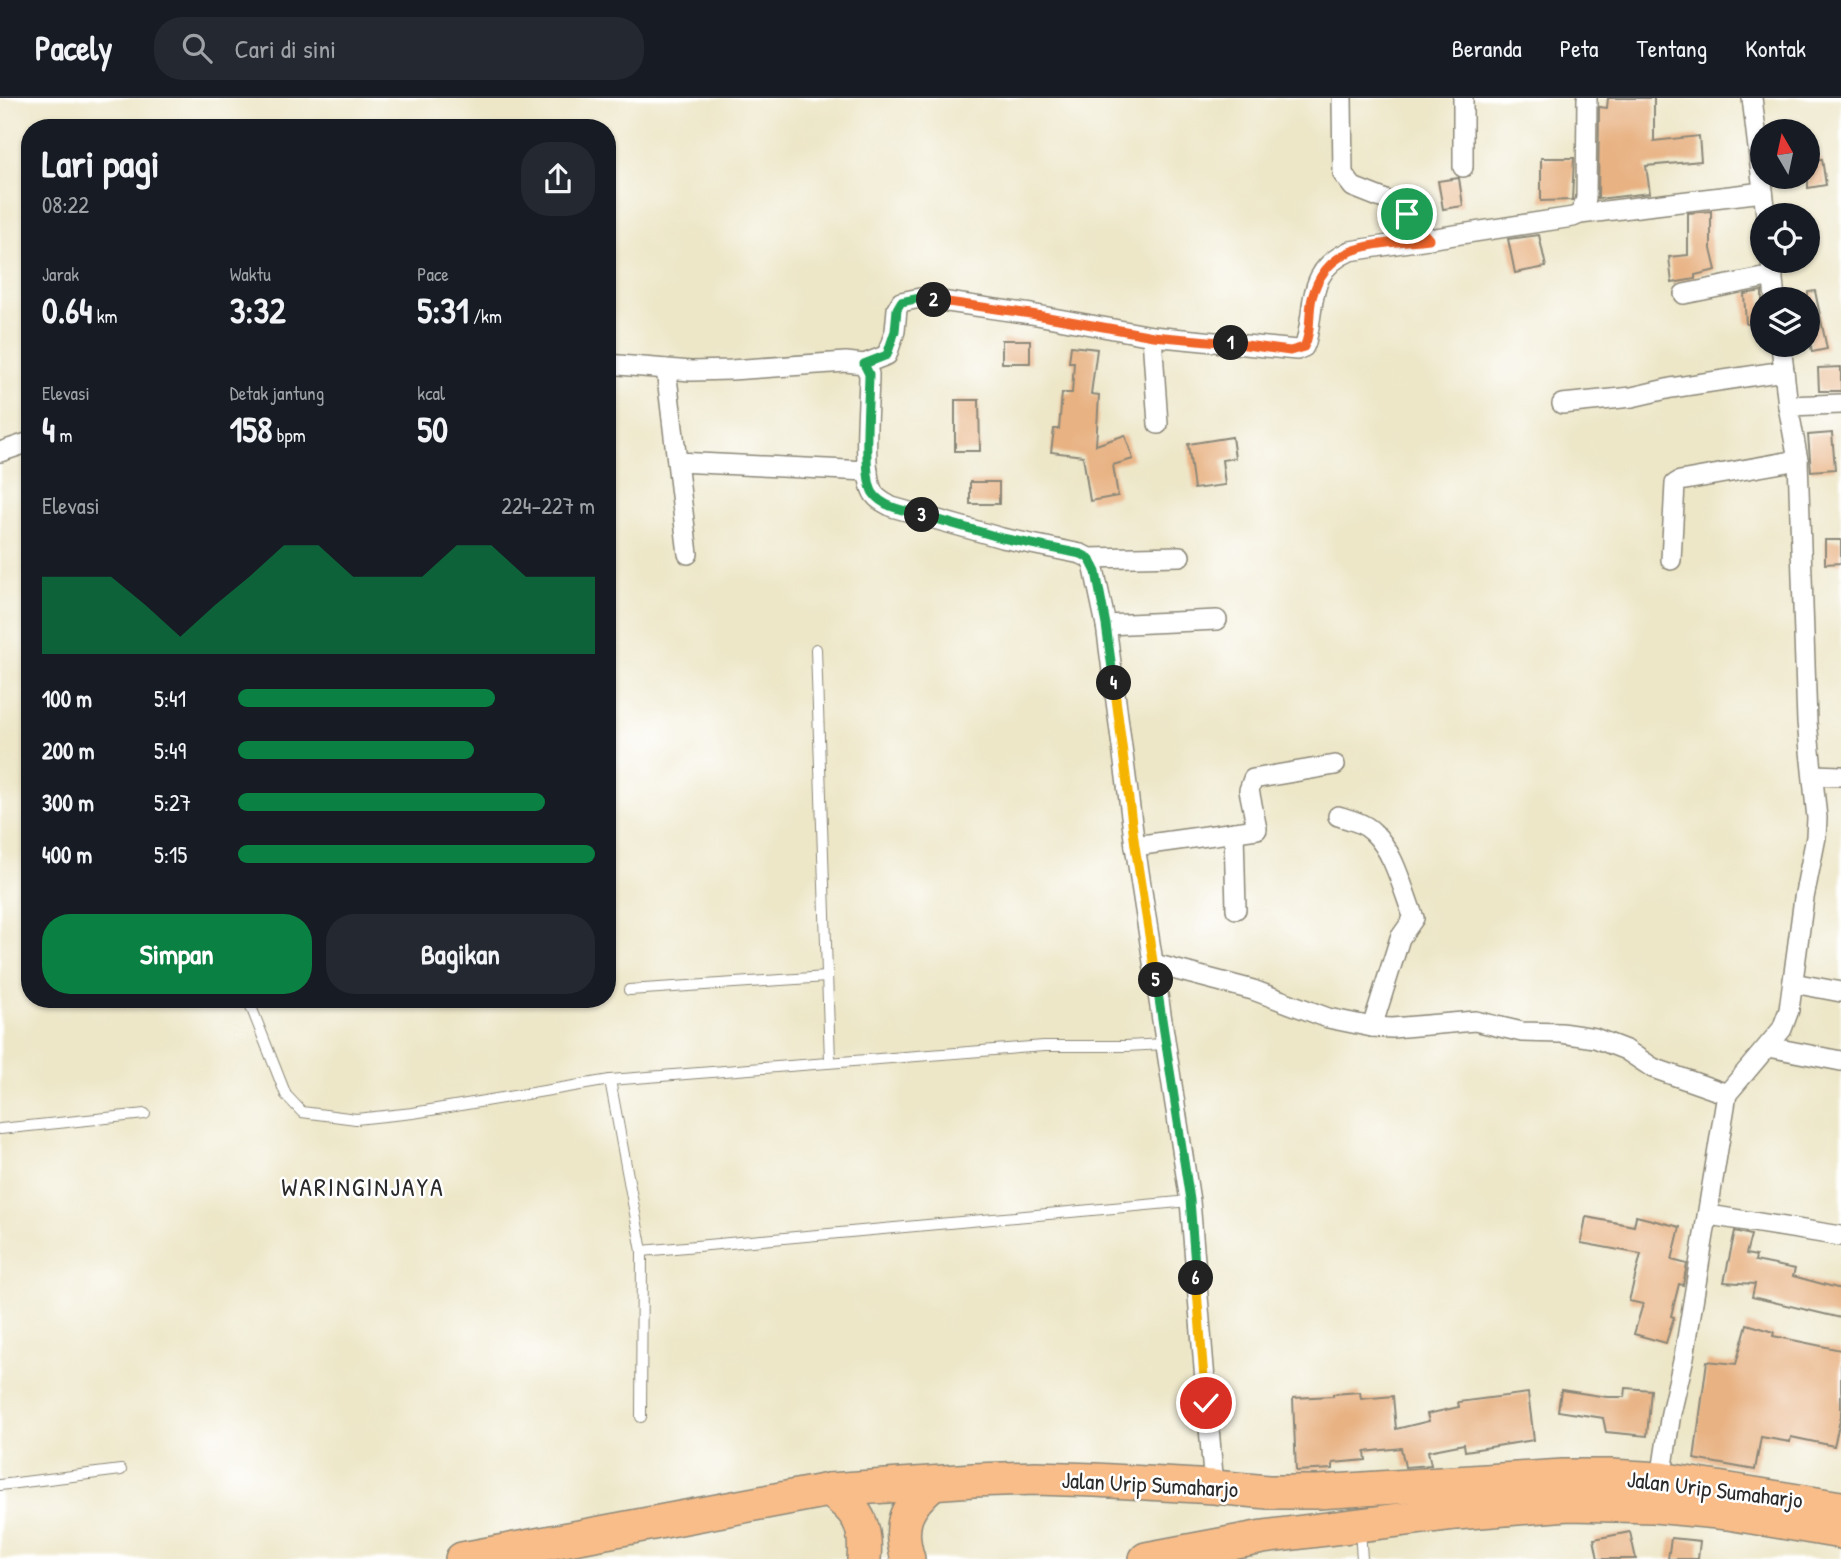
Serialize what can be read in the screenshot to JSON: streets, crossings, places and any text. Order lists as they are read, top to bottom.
{
  "streets": {
    "highway": ["Jalan Urip Sumaharjo"]
  },
  "districts": ["WARINGINJAYA"],
  "north": "top",
  "page": {
    "header": "Pacely",
    "search": "Cari di sini",
    "nav": [
      "Beranda",
      "Peta",
      "Tentang",
      "Kontak"
    ],
    "heading": ["Lari pagi", "08:22"],
    "stats": [
      ["Jarak", "0.64 km"],
      ["Waktu", "3:32"],
      ["Pace", "5:31 /km"],
      ["Elevasi", "4 m"],
      ["Detak jantung", "158 bpm"],
      ["kcal", "50"]
    ],
    "pins": [
      "2",
      "1",
      "3",
      "4",
      "5",
      "6"
    ],
    "chart": ["Elevasi", "224–227 m"],
    "list": [
      {
        "name": "100 m",
        "note": "5:41"
      },
      {
        "name": "200 m",
        "note": "5:49"
      },
      {
        "name": "300 m",
        "note": "5:27"
      },
      {
        "name": "400 m",
        "note": "5:15"
      }
    ],
    "buttons": ["Simpan", "Bagikan"]
  }
}
